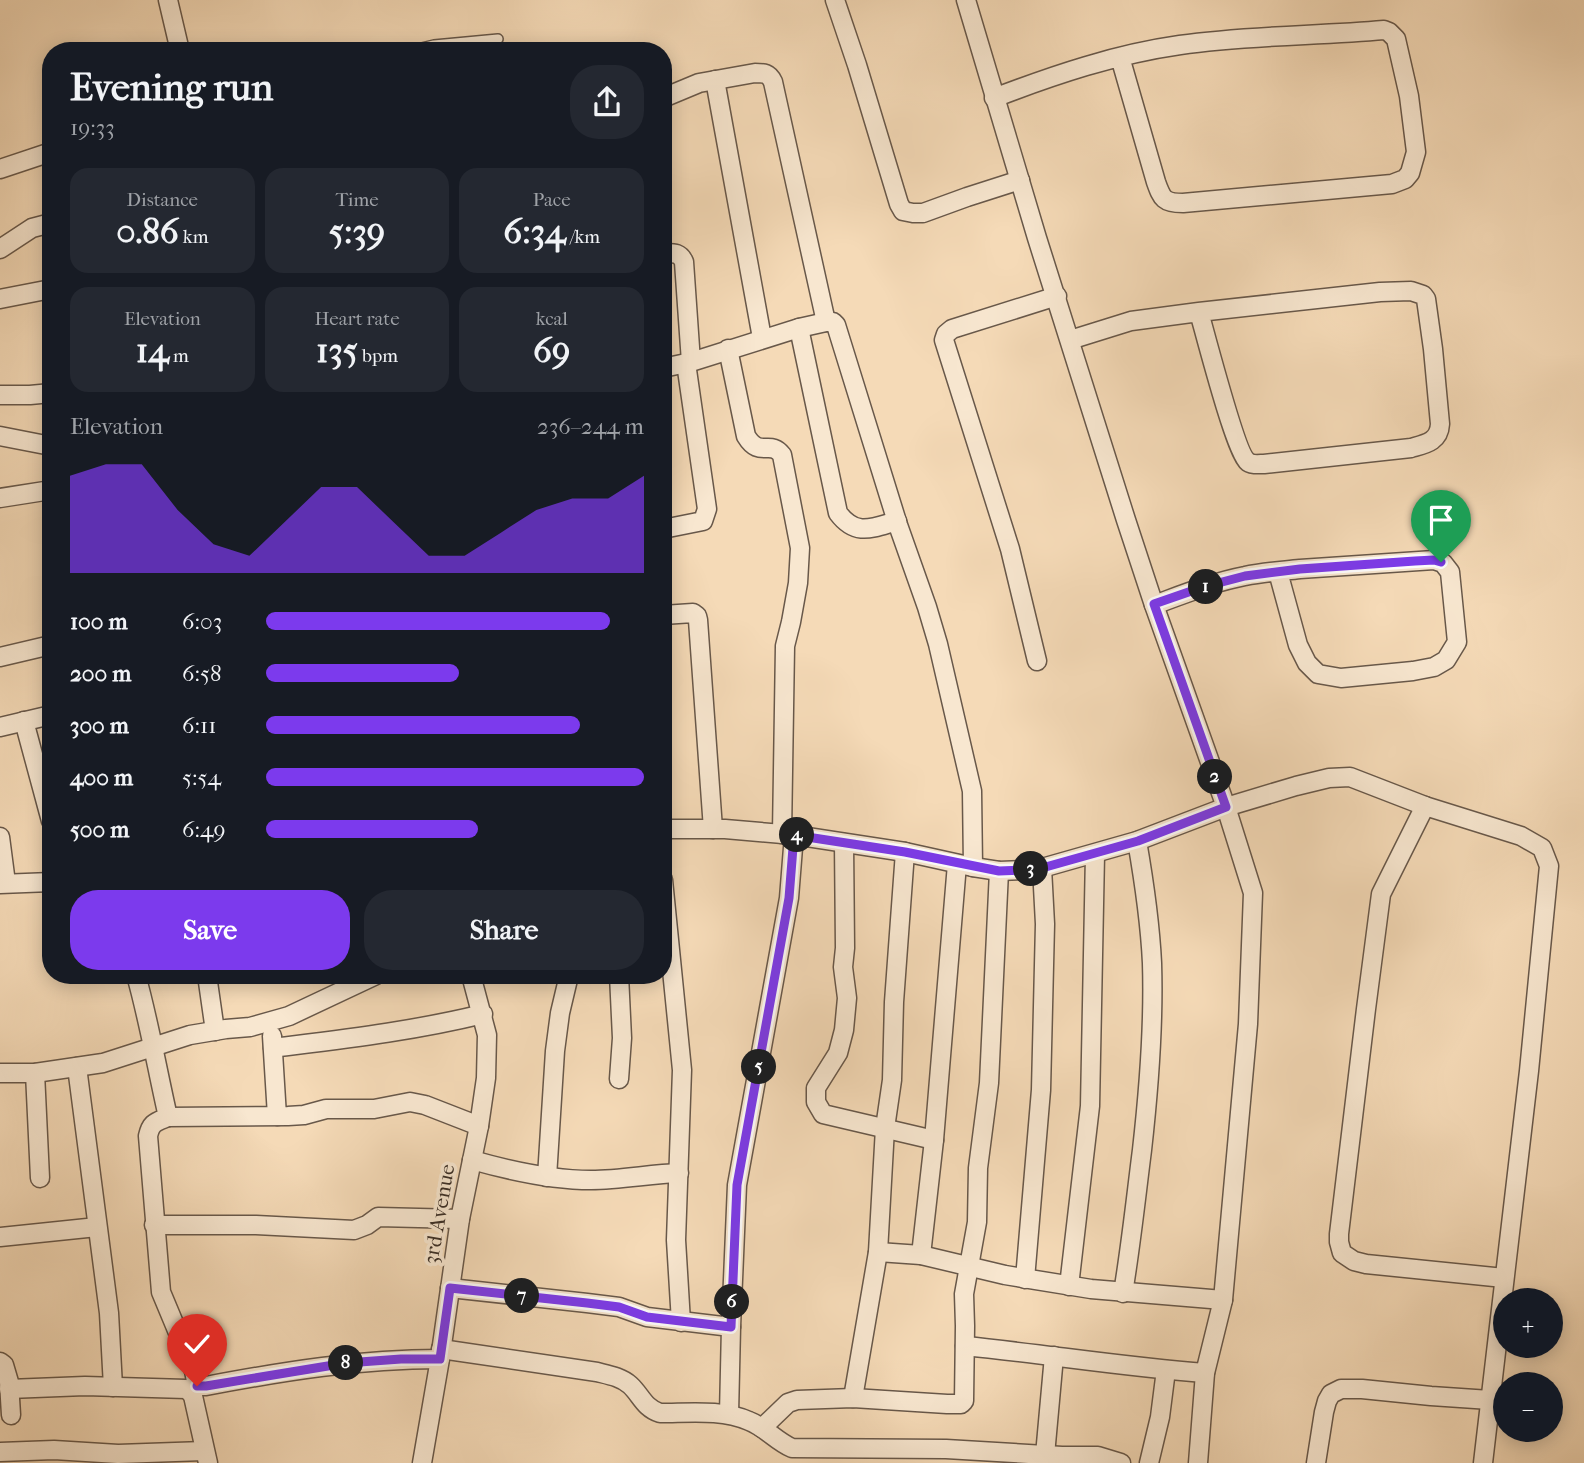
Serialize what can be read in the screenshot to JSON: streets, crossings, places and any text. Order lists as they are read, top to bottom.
{
  "streets": {
    "street": ["3rd Avenue"]
  },
  "page": {
    "heading": ["Evening run", "19:33"],
    "stats": [
      ["Distance", "0.86 km"],
      ["Time", "5:39"],
      ["Pace", "6:34 /km"],
      ["Elevation", "14 m"],
      ["Heart rate", "135 bpm"],
      ["kcal", "69"]
    ],
    "chart": ["Elevation", "236–244 m"],
    "pins": [
      "1",
      "2",
      "4",
      "3",
      "5",
      "7",
      "6",
      "8"
    ],
    "list": [
      {
        "name": "100 m",
        "note": "6:03"
      },
      {
        "name": "200 m",
        "note": "6:58"
      },
      {
        "name": "300 m",
        "note": "6:11"
      },
      {
        "name": "400 m",
        "note": "5:54"
      },
      {
        "name": "500 m",
        "note": "6:49"
      }
    ],
    "buttons": ["Save", "Share"],
    "map_buttons": ["+", "−"]
  }
}
